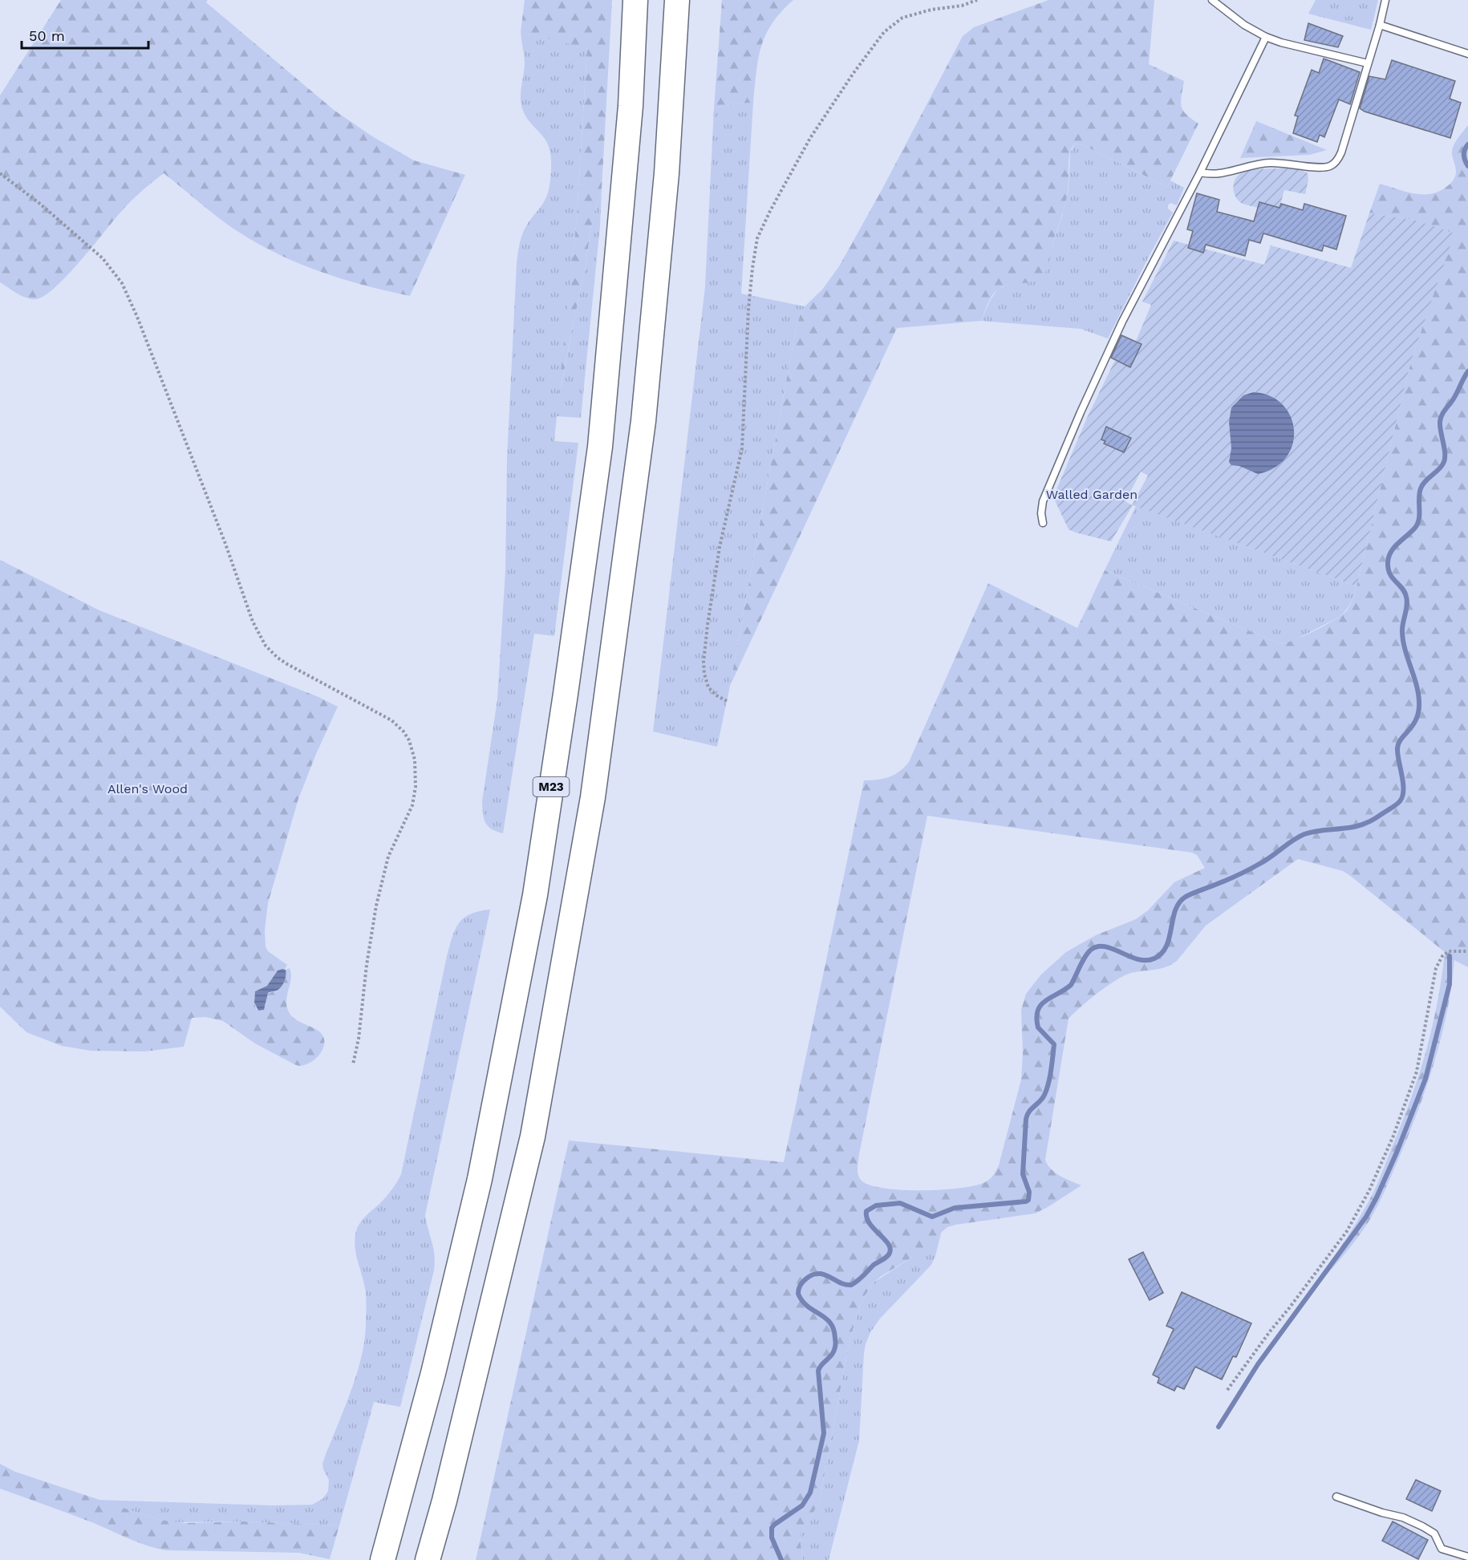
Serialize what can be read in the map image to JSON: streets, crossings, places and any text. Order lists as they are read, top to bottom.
{
  "streets": {
    "highway": ["M23"]
  },
  "parks": ["Walled Garden", "Allen's Wood"],
  "scale_bar": "50 m"
}
